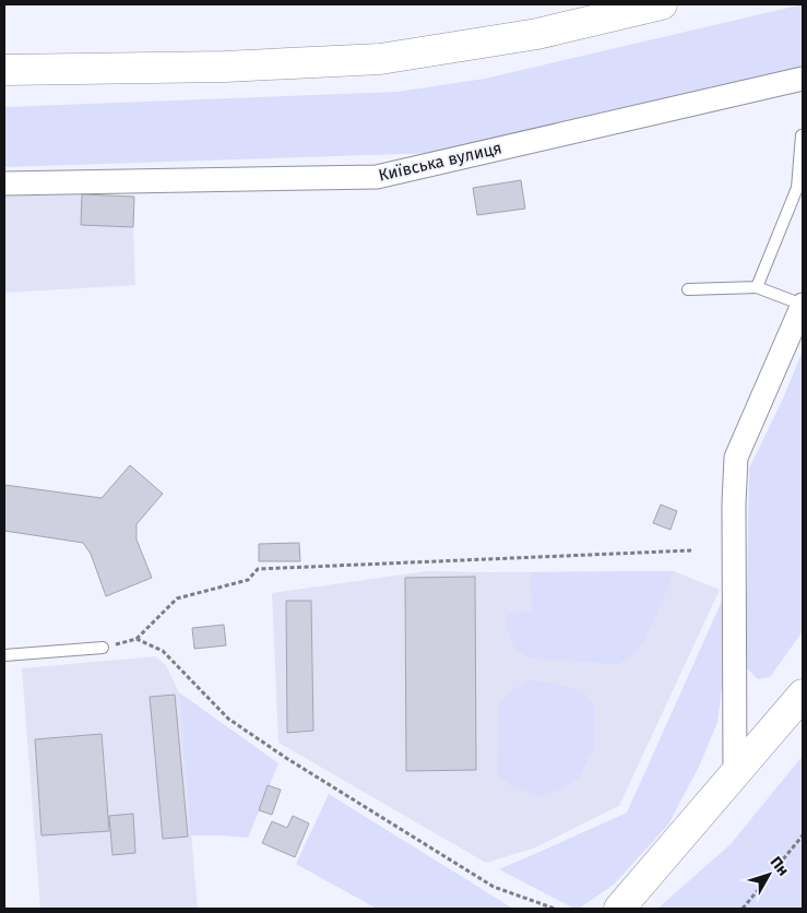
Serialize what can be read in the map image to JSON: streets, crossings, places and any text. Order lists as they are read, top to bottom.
{
  "streets": {
    "street": ["Київська вулиця"]
  },
  "north": "top right"
}
